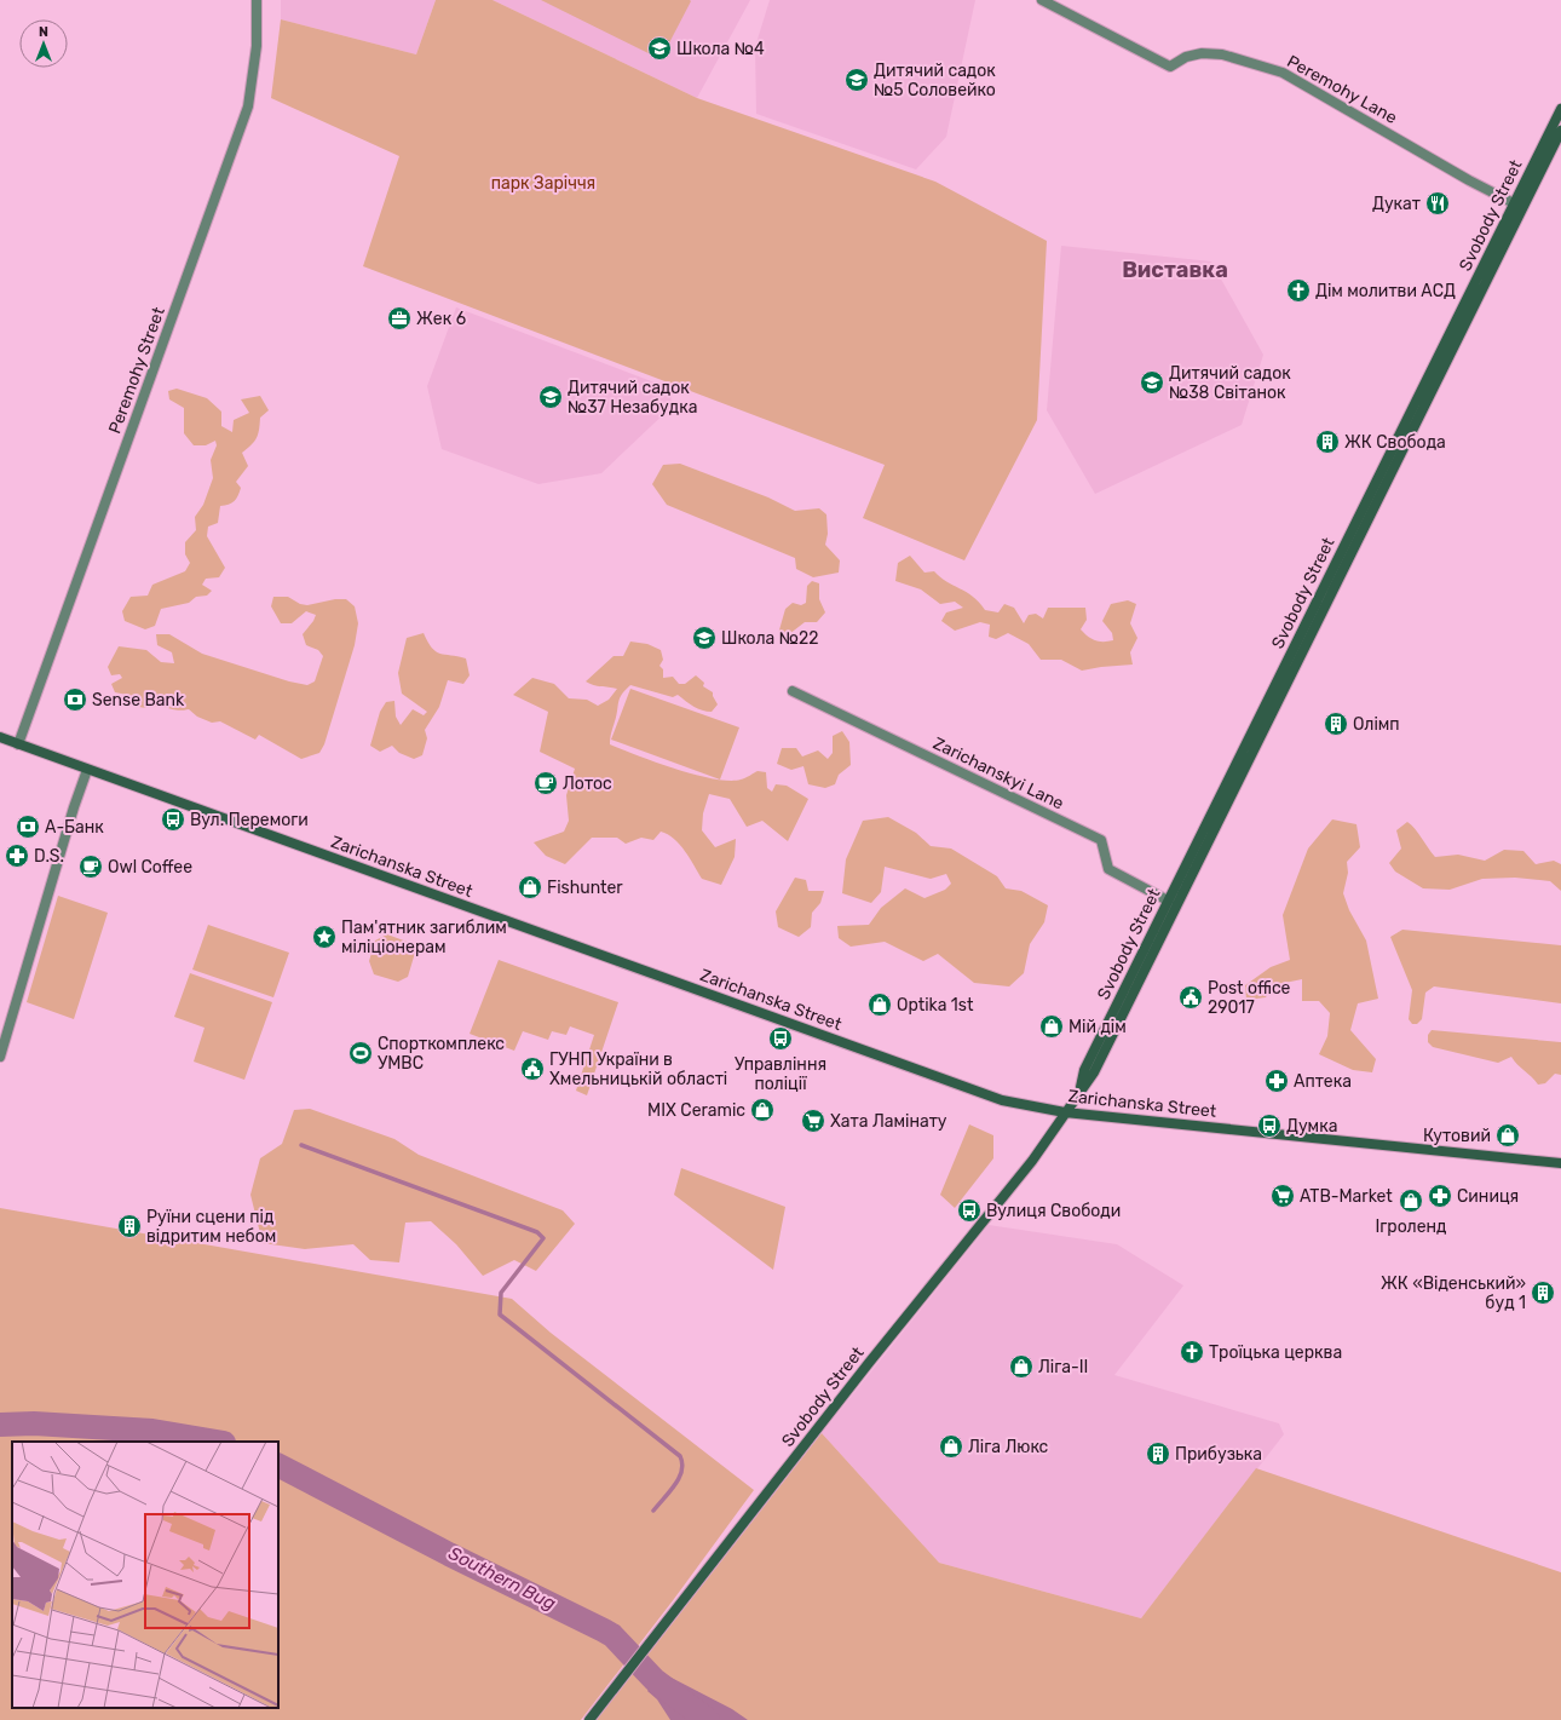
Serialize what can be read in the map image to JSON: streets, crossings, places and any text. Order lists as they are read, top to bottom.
{
  "streets": {
    "main road": ["Svobody Street", "Zarichanska Street"],
    "street": ["Peremohy Lane", "Peremohy Street", "Zarichanskyi Lane"]
  },
  "crossings": [
    ["Peremohy Lane", "Svobody Street"],
    ["Svobody Street", "Zarichanskyi Lane"],
    ["Svobody Street", "Zarichanska Street"],
    ["Peremohy Street", "Zarichanska Street"]
  ],
  "districts": ["Виставка"],
  "water": ["Southern Bug"],
  "parks": ["парк Заріччя"],
  "places": {
    "school or university": [
      "Школа №4",
      "Дитячий садок №5 Соловейко",
      "Дитячий садок №38 Світанок",
      "Дитячий садок №37 Незабудка",
      "Школа №22"
    ],
    "restaurant": ["Дукат"],
    "church": ["Дім молитви АСД", "Троїцька церква"],
    "office": ["Жек 6"],
    "building": [
      "ЖК Свобода",
      "Олімп",
      "Руїни сцени під відритим небом",
      "ЖК «Віденський» буд 1",
      "Прибузька"
    ],
    "bank": ["Sense Bank", "А-Банк"],
    "cafe": ["Лотос", "Owl Coffee"],
    "bus stop": [
      "Вул. Перемоги",
      "Управління поліції",
      "Думка",
      "Вулиця Свободи"
    ],
    "pharmacy": ["D.S.", "Аптека", "Синиця"],
    "shop": [
      "Fishunter",
      "Оptika 1st",
      "Мій дім",
      "MIX Ceramic",
      "Кутовий",
      "Ігроленд",
      "Ліга-II",
      "Ліга Люкс"
    ],
    "place": ["Пам'ятник загиблим міліціонерам"],
    "public building": ["Post office 29017", "ГУНП України в Хмельницькій області"],
    "sports": ["Спорткомплекс УМВС"],
    "supermarket": ["Хата Ламінату", "ATB-Market"]
  },
  "north": "top"
}
